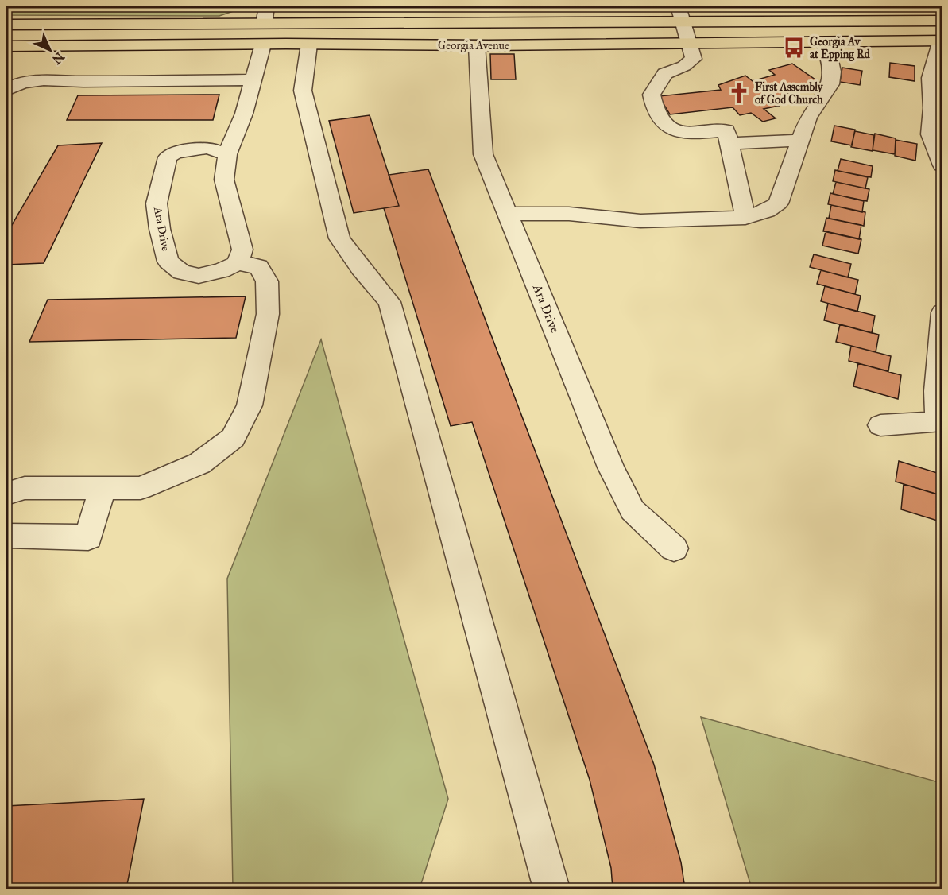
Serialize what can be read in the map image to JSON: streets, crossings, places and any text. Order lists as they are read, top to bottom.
{
  "streets": {
    "main road": ["Georgia Avenue"],
    "street": ["Ara Drive"]
  },
  "crossings": [
    ["Georgia Avenue", "Ara Drive"]
  ],
  "places": {
    "bus stop": ["Georgia Av at Epping Rd"],
    "church": ["First Assembly of God Church"]
  },
  "north": "bottom right"
}
